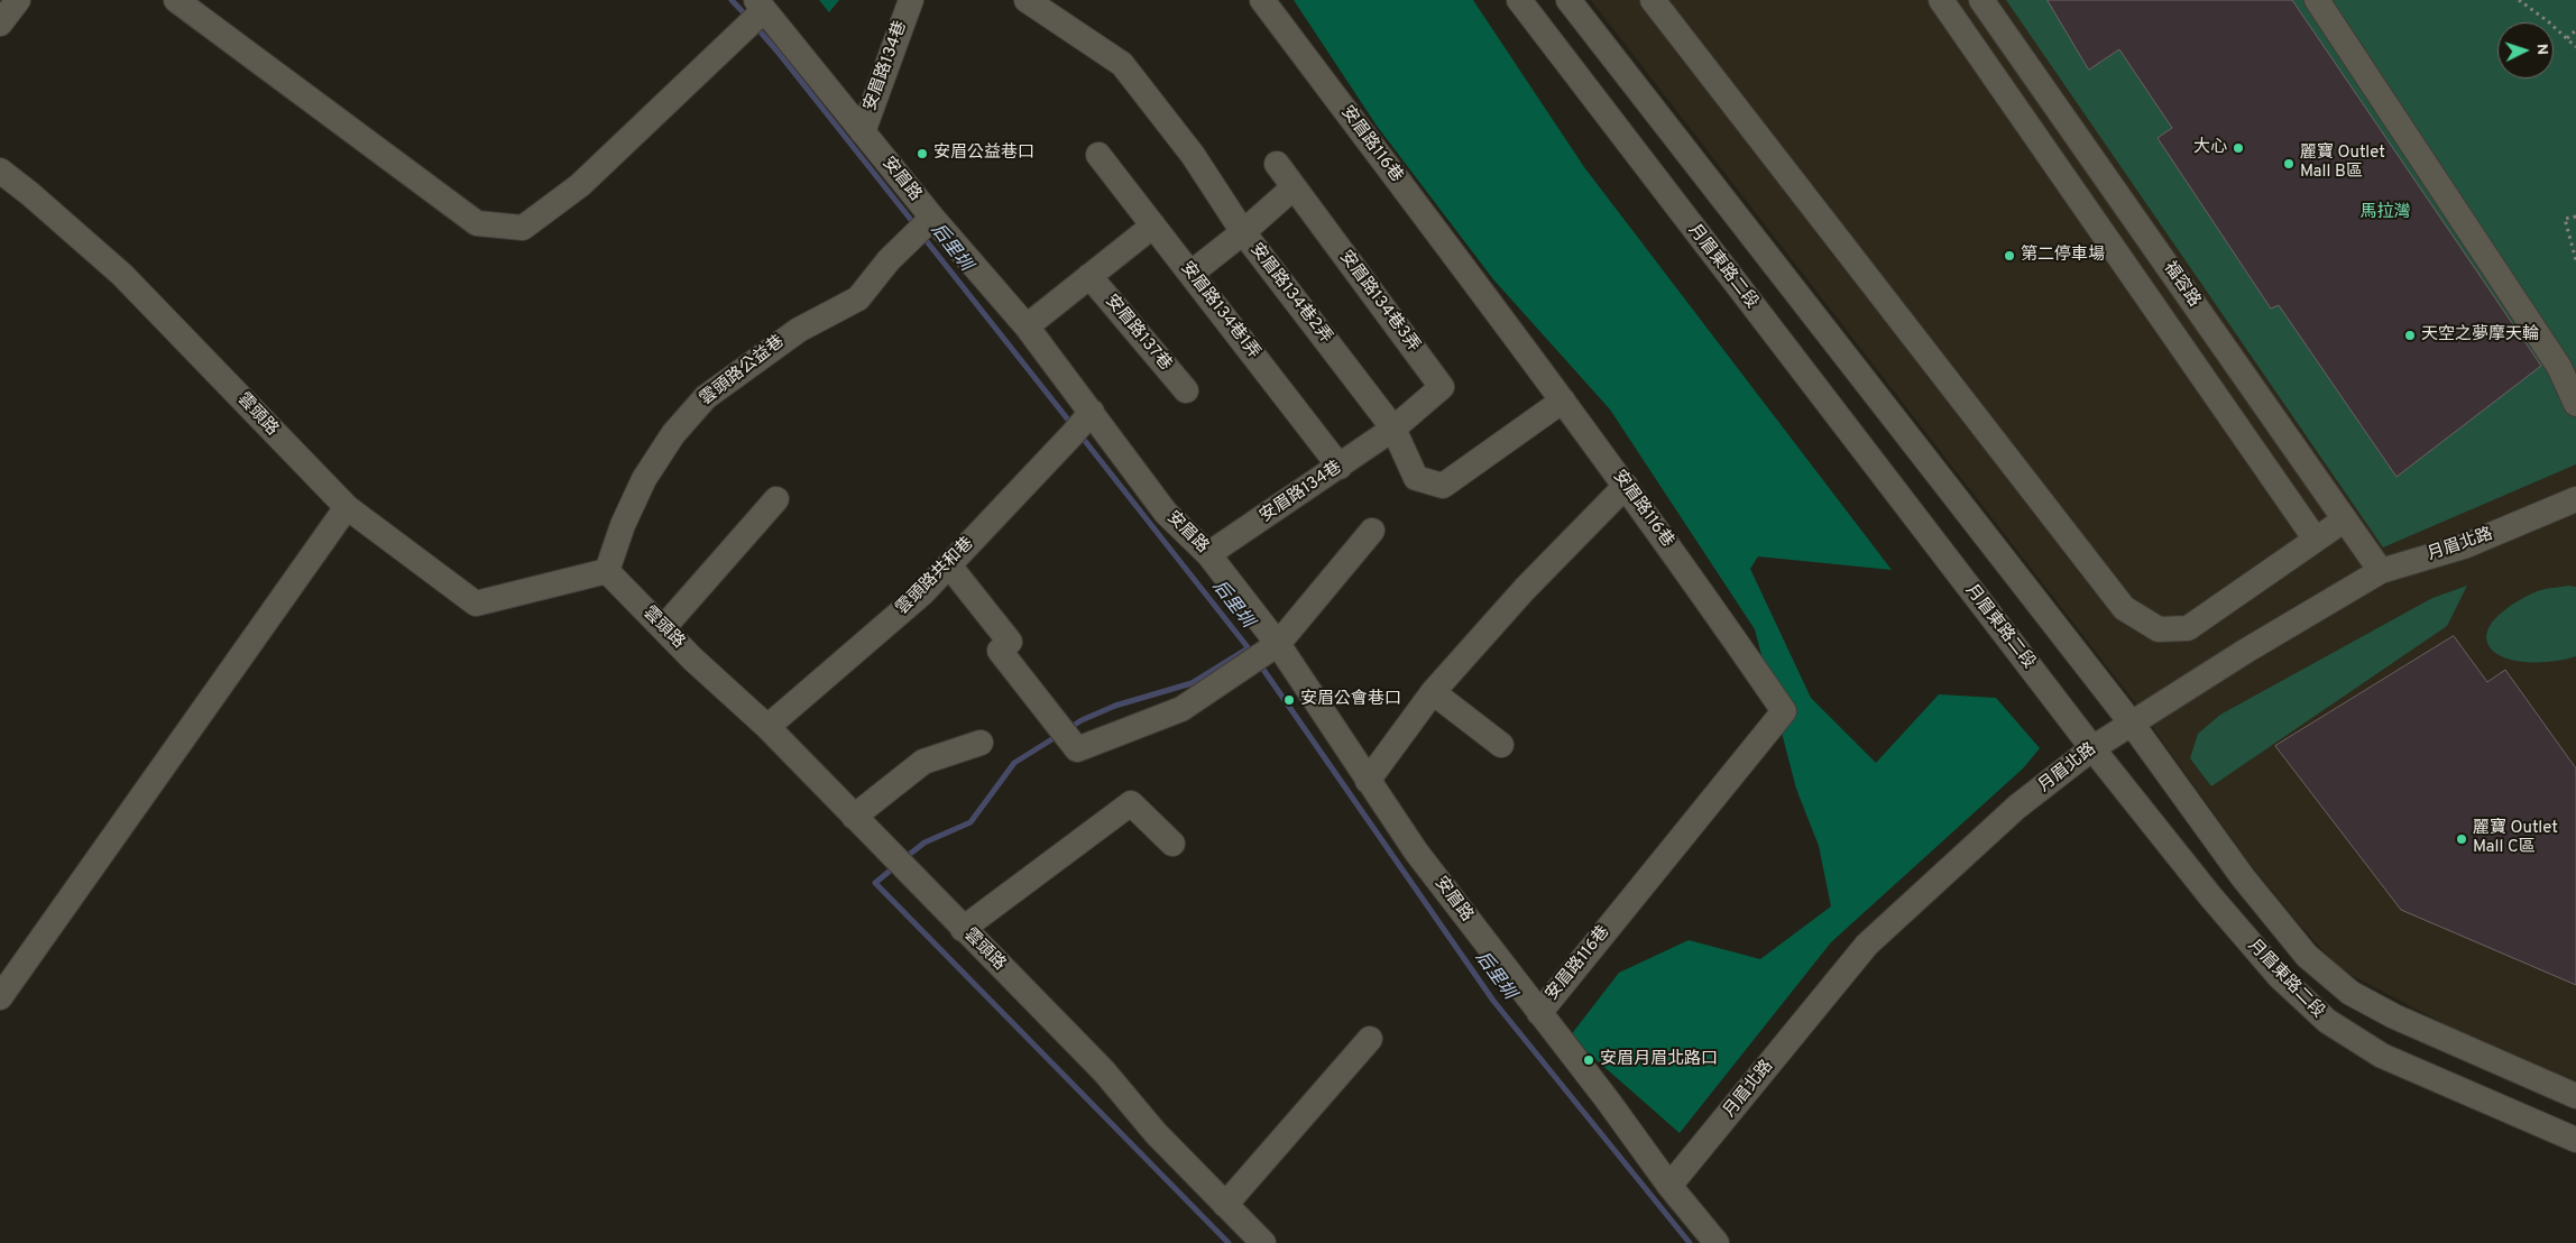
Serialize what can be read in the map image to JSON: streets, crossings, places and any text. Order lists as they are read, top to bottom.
{
  "streets": {
    "street": [
      "安眉路134巷",
      "安眉路116巷",
      "安眉路",
      "月眉東路二段",
      "福容路",
      "安眉路134巷2弄",
      "安眉路134巷3弄",
      "安眉路134巷1弄",
      "安眉路137巷",
      "雲頭路公益巷",
      "雲頭路",
      "月眉北路",
      "雲頭路共和巷"
    ]
  },
  "crossings": [
    ["安眉路134巷", "安眉路"],
    ["安眉路134巷", "安眉路134巷2弄"],
    ["安眉路134巷", "安眉路134巷3弄"],
    ["安眉路134巷", "安眉路134巷1弄"],
    ["安眉路116巷", "安眉路"],
    ["安眉路116巷", "安眉路134巷2弄"],
    ["安眉路", "雲頭路公益巷"],
    ["安眉路", "月眉北路"],
    ["安眉路", "雲頭路共和巷"],
    ["月眉東路二段", "月眉北路"],
    ["福容路", "月眉北路"],
    ["安眉路134巷2弄", "安眉路134巷3弄"],
    ["雲頭路公益巷", "雲頭路"],
    ["雲頭路", "雲頭路共和巷"]
  ],
  "water": ["后里圳"],
  "parks": ["馬拉灣"],
  "places": [
    "大心",
    "安眉公益巷口",
    "麗寶 Outlet Mall B區",
    "第二停車場",
    "天空之夢摩天輪",
    "安眉公會巷口",
    "麗寶 Outlet Mall C區",
    "安眉月眉北路口"
  ],
  "north": "right"
}
